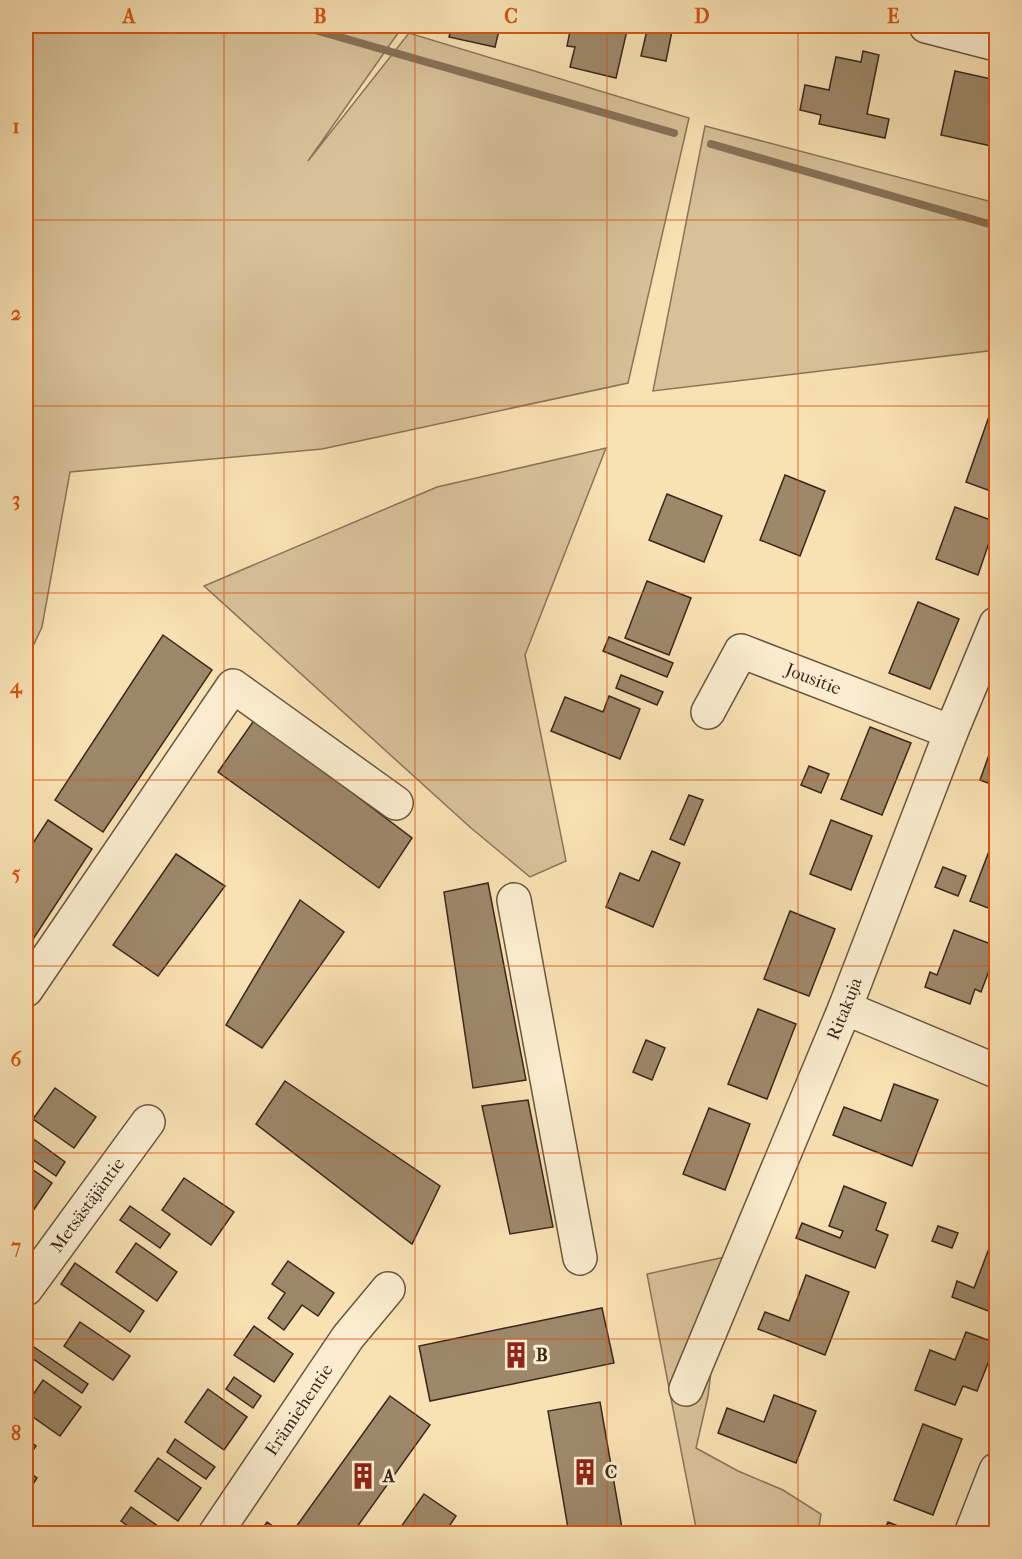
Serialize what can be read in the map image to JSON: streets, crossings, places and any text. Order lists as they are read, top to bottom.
{
  "streets": {
    "street": [
      "Jousitie",
      "Ritakuja",
      "Metsästäjäntie",
      "Erämiehentie"
    ]
  },
  "crossings": [
    ["Jousitie", "Ritakuja"]
  ],
  "places": {
    "building": ["B", "C", "A"]
  },
  "grid": {
    "columns": [
      "A",
      "B",
      "C",
      "D",
      "E"
    ],
    "rows": [
      "1",
      "2",
      "3",
      "4",
      "5",
      "6",
      "7",
      "8"
    ]
  }
}
